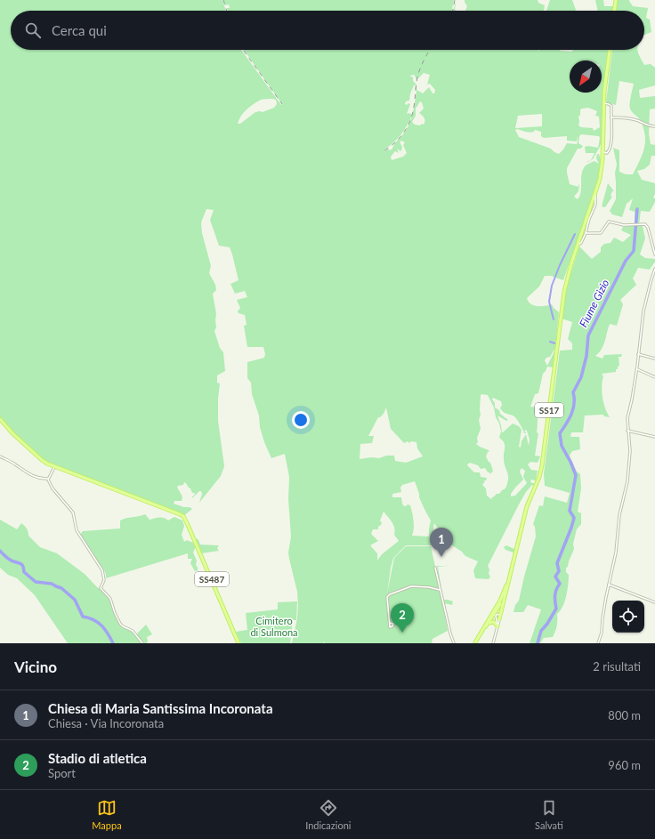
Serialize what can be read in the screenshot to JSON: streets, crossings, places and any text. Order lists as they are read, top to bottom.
{
  "streets": {
    "main road": ["SS17", "SS487"]
  },
  "water": ["Fiume Gizio"],
  "parks": ["Cimitero di Sulmona"],
  "north": "bottom left",
  "page": {
    "search": "Cerca qui",
    "pins": ["1", "2"],
    "heading": ["Vicino", "2 risultati"],
    "list": [
      {
        "mark": "1",
        "name": "Chiesa di Maria Santissima Incoronata",
        "note": "Chiesa · Via Incoronata",
        "value": "800 m"
      },
      {
        "mark": "2",
        "name": "Stadio di atletica",
        "note": "Sport",
        "value": "960 m"
      }
    ],
    "nav": ["Mappa", "Indicazioni", "Salvati"]
  }
}
